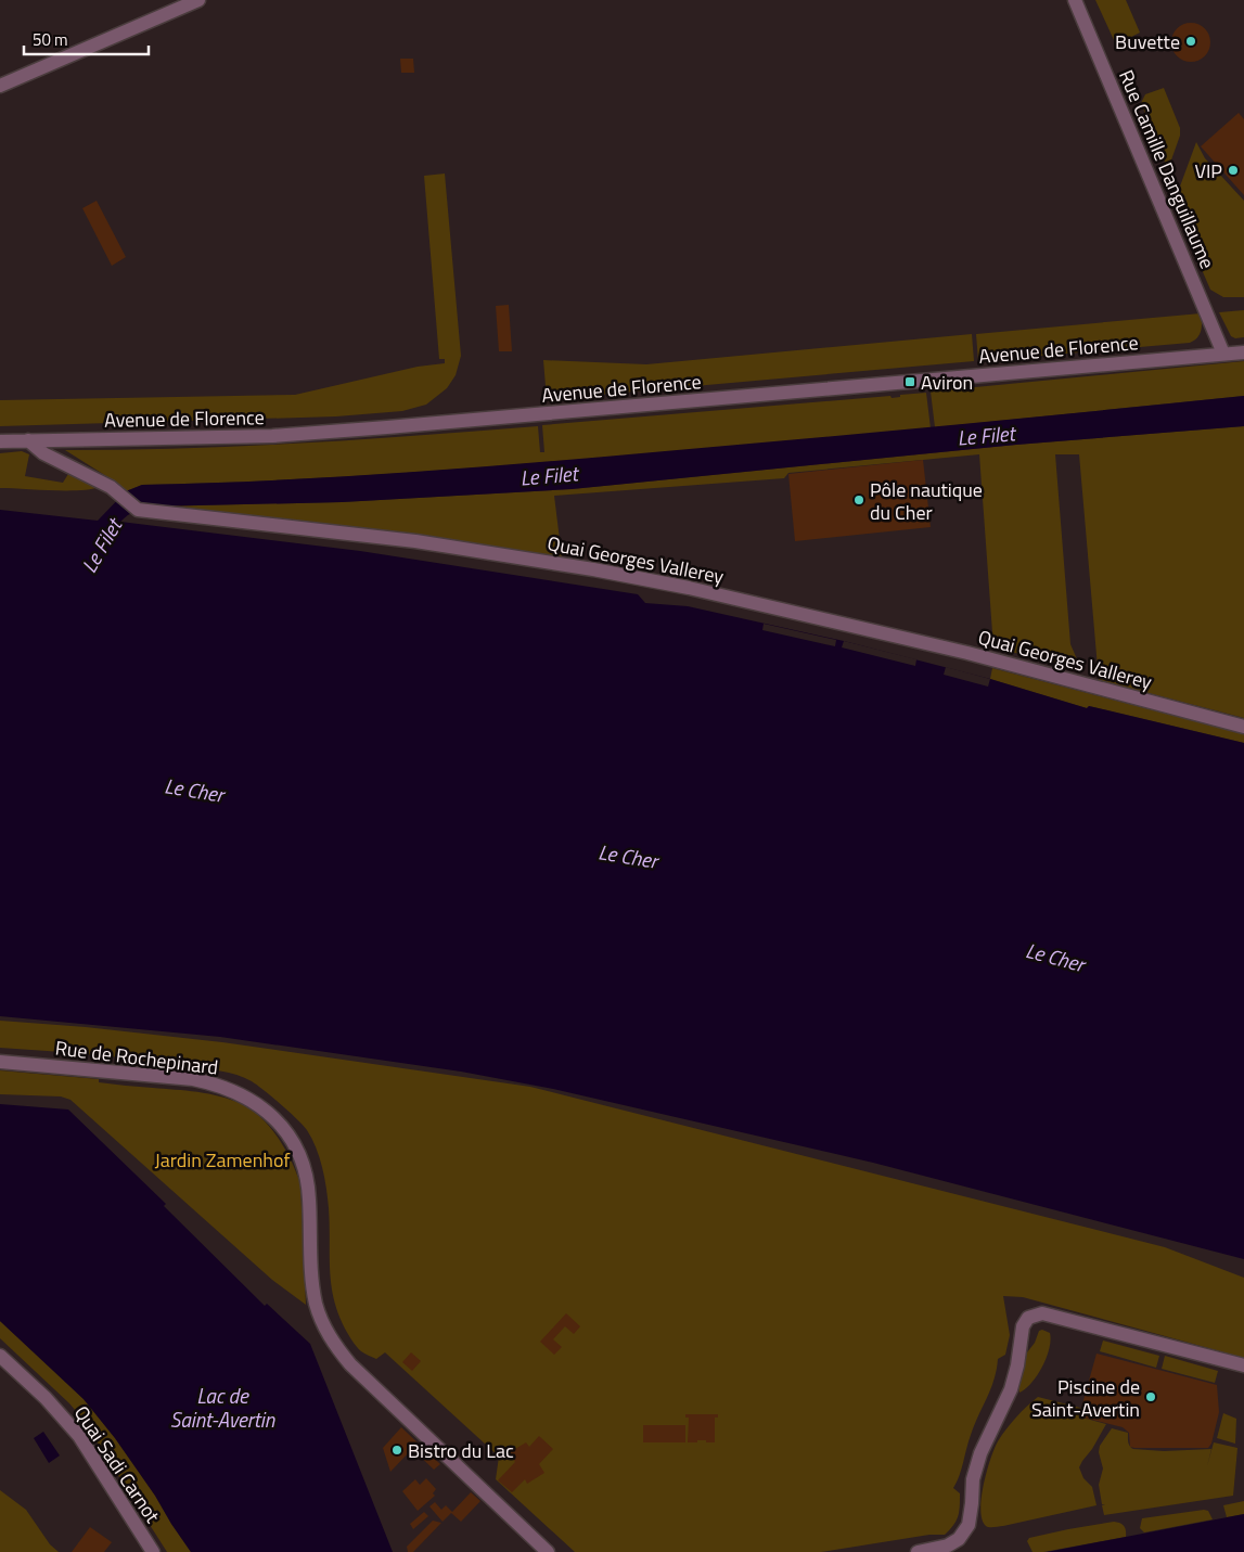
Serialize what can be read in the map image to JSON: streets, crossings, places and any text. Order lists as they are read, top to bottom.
{
  "streets": {
    "street": [
      "Rue Camille Danguillaume",
      "Avenue de Florence",
      "Quai Georges Vallerey",
      "Rue de Rochepinard",
      "Quai Sadi Carnot"
    ]
  },
  "crossings": [
    ["Rue Camille Danguillaume", "Avenue de Florence"],
    ["Avenue de Florence", "Quai Georges Vallerey"]
  ],
  "water": ["Le Filet", "Le Cher", "Lac de Saint-Avertin"],
  "parks": ["Jardin Zamenhof"],
  "places": {
    "other": [
      "Buvette",
      "VIP",
      "Pôle nautique du Cher",
      "Piscine de Saint-Avertin",
      "Bistro du Lac"
    ],
    "transit": ["Aviron"]
  },
  "scale_bar": "50 m"
}
